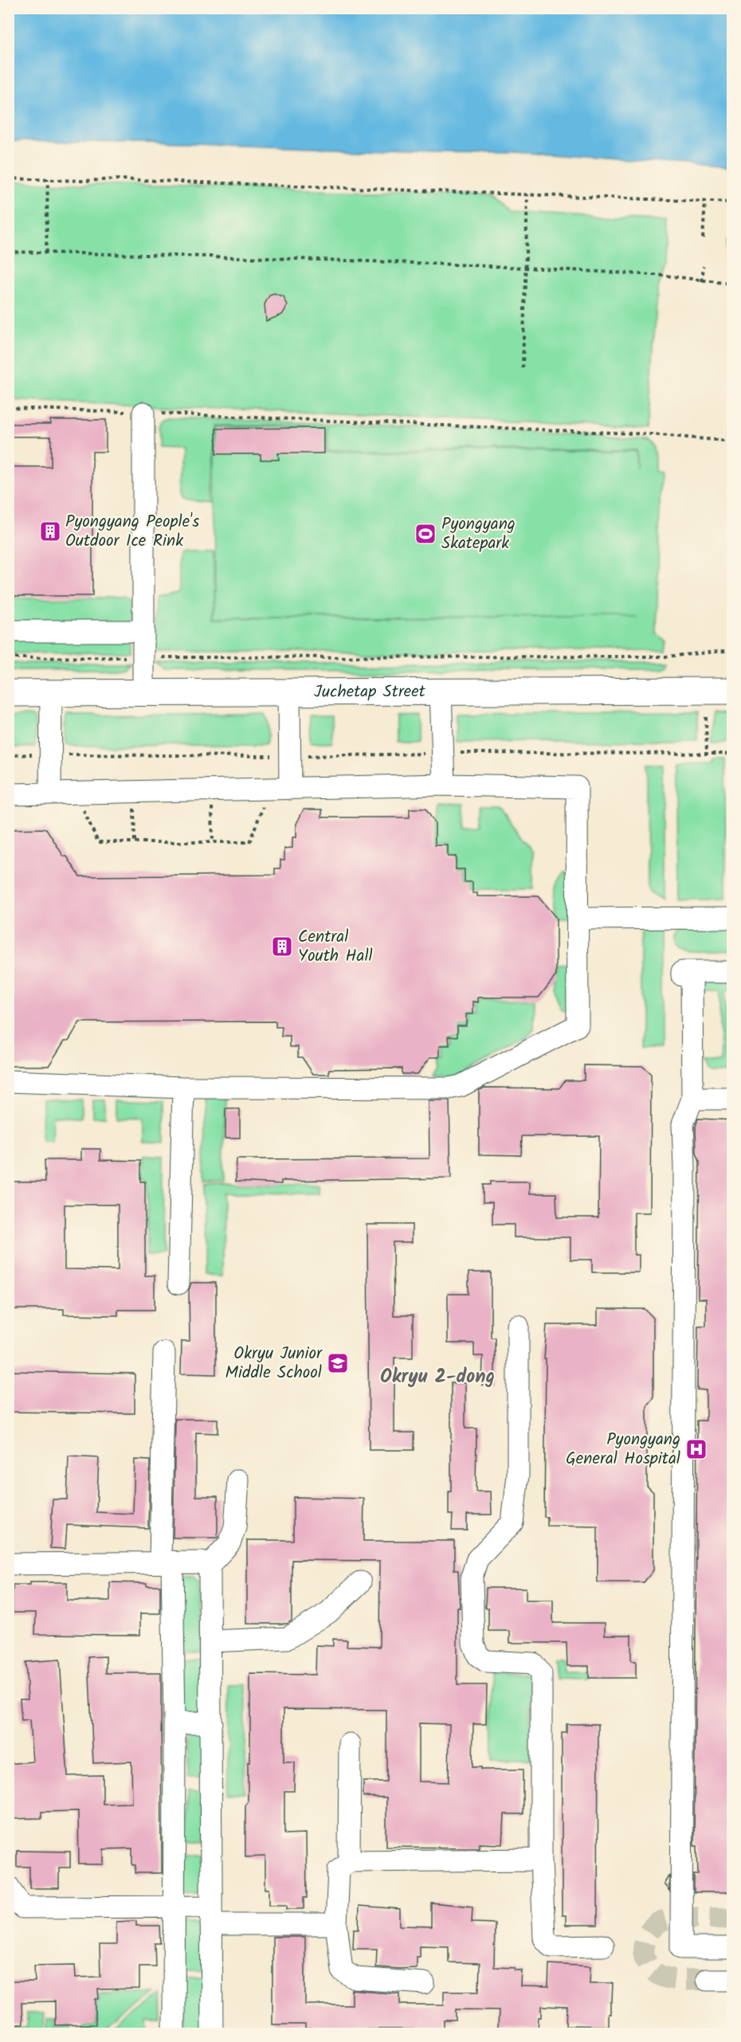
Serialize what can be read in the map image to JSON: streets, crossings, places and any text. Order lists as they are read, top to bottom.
{
  "streets": {
    "main road": ["Juchetap Street"]
  },
  "districts": ["Okryu 2-dong"],
  "places": {
    "building": ["Pyongyang People's Outdoor Ice Rink", "Central Youth Hall"],
    "sports": ["Pyongyang Skatepark"],
    "school or university": ["Okryu Junior Middle School"],
    "hospital": ["Pyongyang General Hospital"]
  }
}
